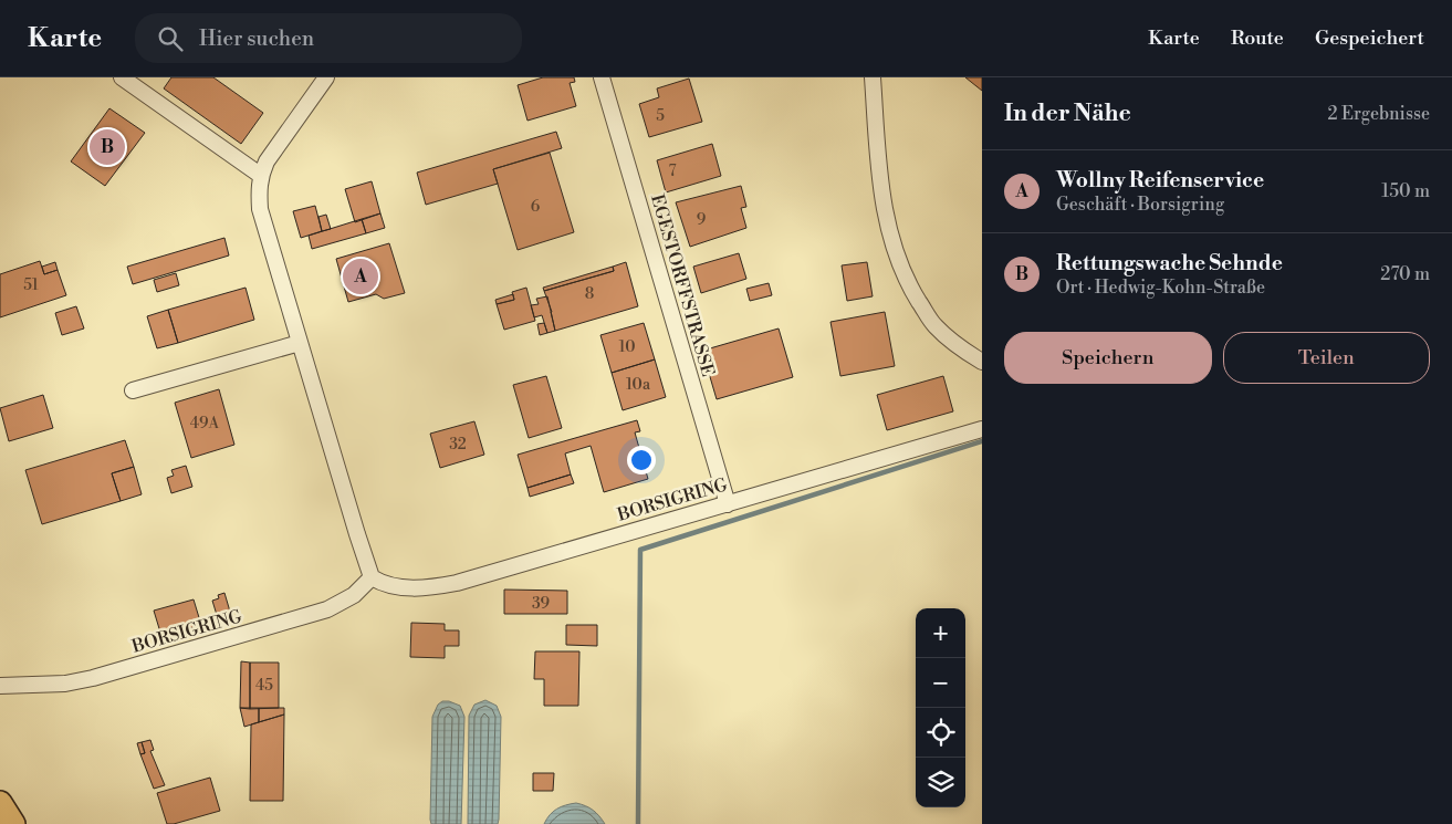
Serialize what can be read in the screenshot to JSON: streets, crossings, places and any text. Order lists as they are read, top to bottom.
{
  "streets": {
    "street": ["EGESTORFFSTRASSE", "BORSIGRING"]
  },
  "crossings": [
    ["EGESTORFFSTRASSE", "BORSIGRING"]
  ],
  "house_numbers": [
    "5",
    "7",
    "6",
    "9",
    "51",
    "8",
    "10",
    "10a",
    "49A",
    "32",
    "39",
    "45"
  ],
  "page": {
    "header": "Karte",
    "search": "Hier suchen",
    "nav": ["Karte", "Route", "Gespeichert"],
    "heading": ["In der Nähe", "2 Ergebnisse"],
    "pins": ["B", "A"],
    "list": [
      {
        "mark": "A",
        "name": "Wollny Reifenservice",
        "note": "Geschäft · Borsigring",
        "value": "150 m"
      },
      {
        "mark": "B",
        "name": "Rettungswache Sehnde",
        "note": "Ort · Hedwig-Kohn-Straße",
        "value": "270 m"
      }
    ],
    "buttons": ["Speichern", "Teilen"],
    "map_buttons": ["+", "−"]
  }
}
